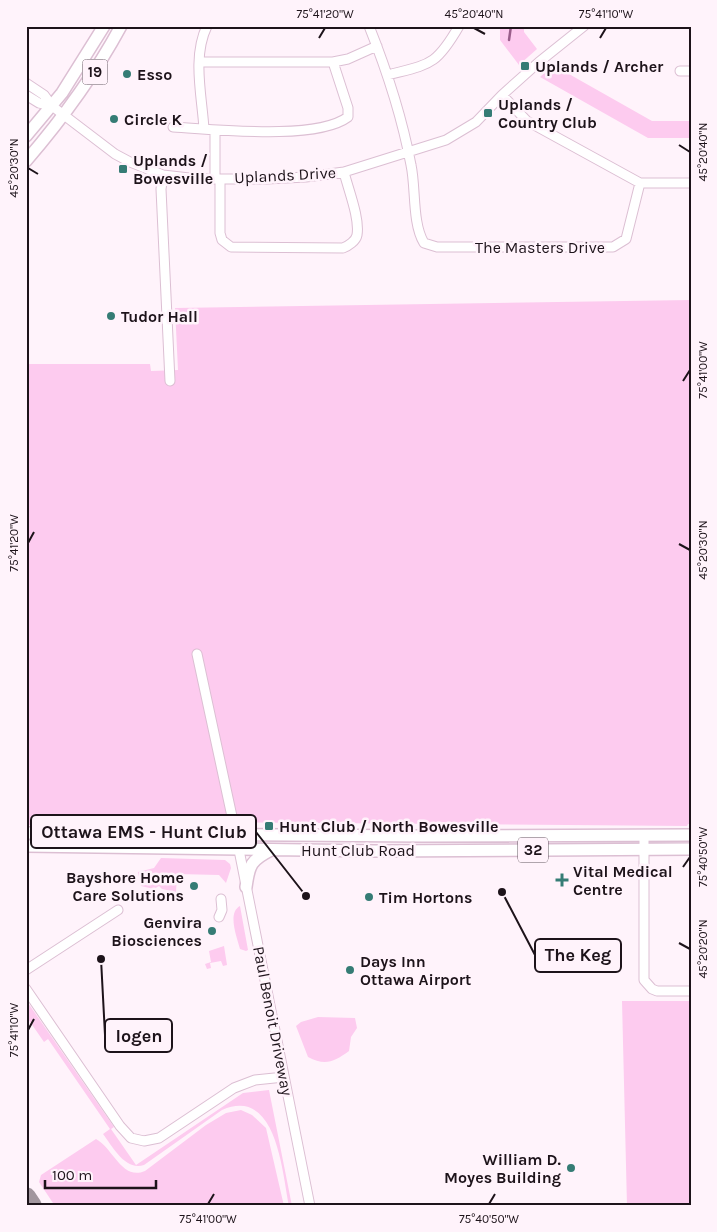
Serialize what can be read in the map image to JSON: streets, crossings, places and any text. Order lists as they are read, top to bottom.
{
  "streets": {
    "main road": ["19", "Hunt Club Road", "32"],
    "street": ["Uplands Drive", "The Masters Drive", "Paul Benoit Driveway"]
  },
  "crossings": [
    ["19", "Uplands Drive"],
    ["Uplands Drive", "The Masters Drive"],
    ["Hunt Club Road", "Paul Benoit Driveway"]
  ],
  "places": {
    "transit": [
      "Uplands / Archer",
      "Uplands / Country Club",
      "Uplands / Bowesville",
      "Hunt Club / North Bowesville"
    ],
    "other": [
      "Esso",
      "Circle K",
      "Tudor Hall",
      "Bayshore Home Care Solutions",
      "The Keg",
      "Ottawa EMS - Hunt Club",
      "Tim Hortons",
      "Genvira Biosciences",
      "Iogen",
      "Days Inn Ottawa Airport",
      "William D. Moyes Building"
    ],
    "health": ["Vital Medical Centre"]
  },
  "scale_bar": "100 m",
  "coordinates": [
    "75°41'20\"W",
    "45°20'40\"N",
    "75°41'10\"W",
    "45°20'30\"N",
    "75°41'00\"W",
    "75°40'50\"W",
    "45°20'20\"N"
  ]
}
